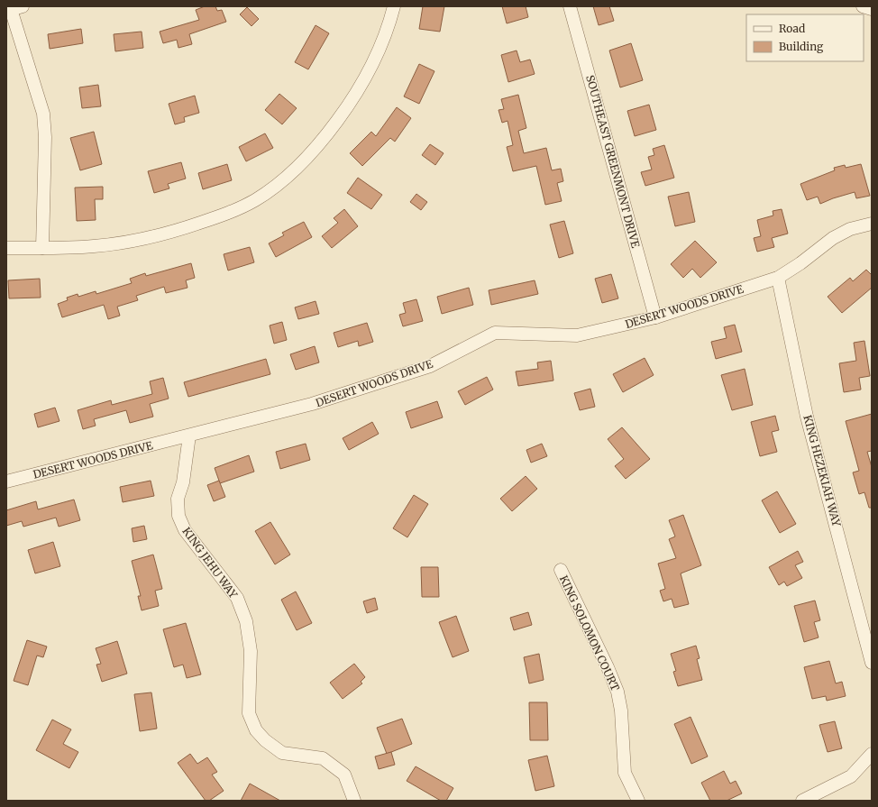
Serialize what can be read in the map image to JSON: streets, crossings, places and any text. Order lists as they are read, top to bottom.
{
  "streets": {
    "street": [
      "SOUTHEAST GREENMONT DRIVE",
      "DESERT WOODS DRIVE",
      "KING HEZEKIAH WAY",
      "KING JEHU WAY",
      "KING SOLOMON COURT"
    ]
  },
  "crossings": [
    ["SOUTHEAST GREENMONT DRIVE", "DESERT WOODS DRIVE"],
    ["DESERT WOODS DRIVE", "KING HEZEKIAH WAY"],
    ["DESERT WOODS DRIVE", "KING JEHU WAY"]
  ],
  "legend": ["Road", "Building"]
}
